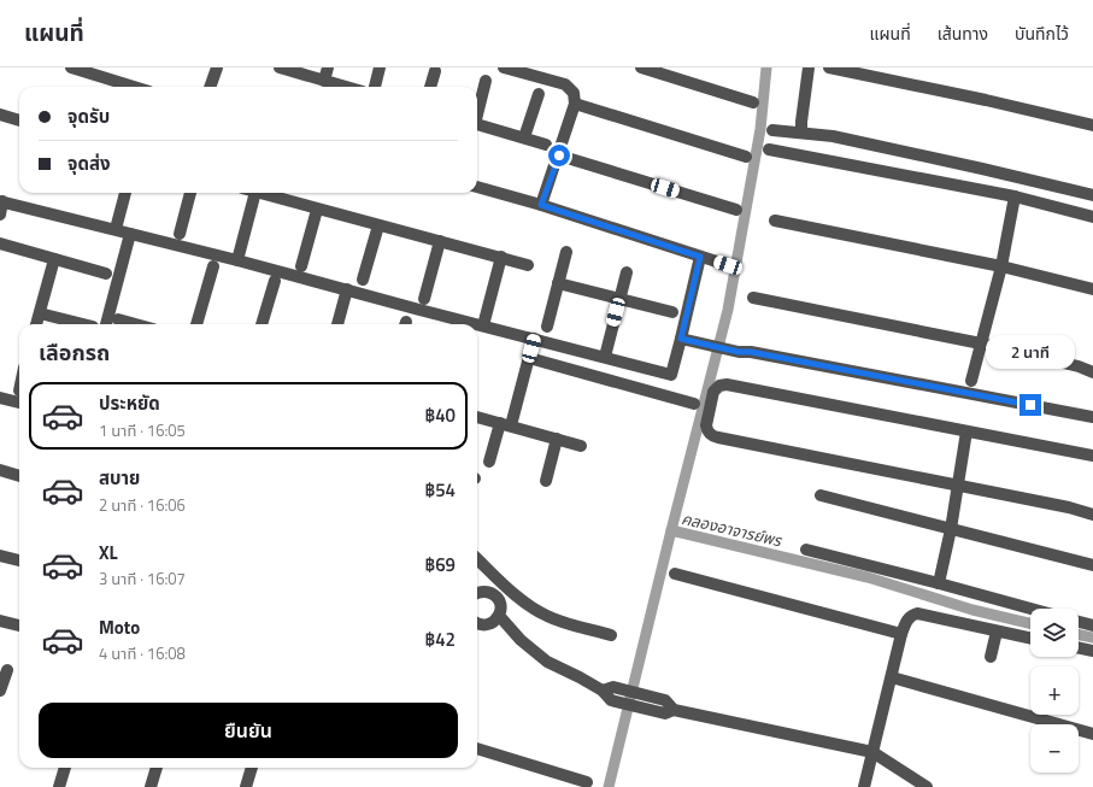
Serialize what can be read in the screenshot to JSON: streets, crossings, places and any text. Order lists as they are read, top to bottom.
{
  "water": ["คลองอาจารย์พร"],
  "page": {
    "header": "แผนที่",
    "nav": ["แผนที่", "เส้นทาง", "บันทึกไว้"],
    "banner": ["จุดรับ", "จุดส่ง"],
    "heading": "เลือกรถ",
    "bubble": "2 นาที",
    "list": [
      {
        "name": "ประหยัด",
        "note": "1 นาที · 16:05",
        "value": "฿40"
      },
      {
        "name": "สบาย",
        "note": "2 นาที · 16:06",
        "value": "฿54"
      },
      {
        "name": "XL",
        "note": "3 นาที · 16:07",
        "value": "฿69"
      },
      {
        "name": "Moto",
        "note": "4 นาที · 16:08",
        "value": "฿42"
      }
    ],
    "map_buttons": ["+", "−"],
    "buttons": "ยืนยัน"
  }
}
